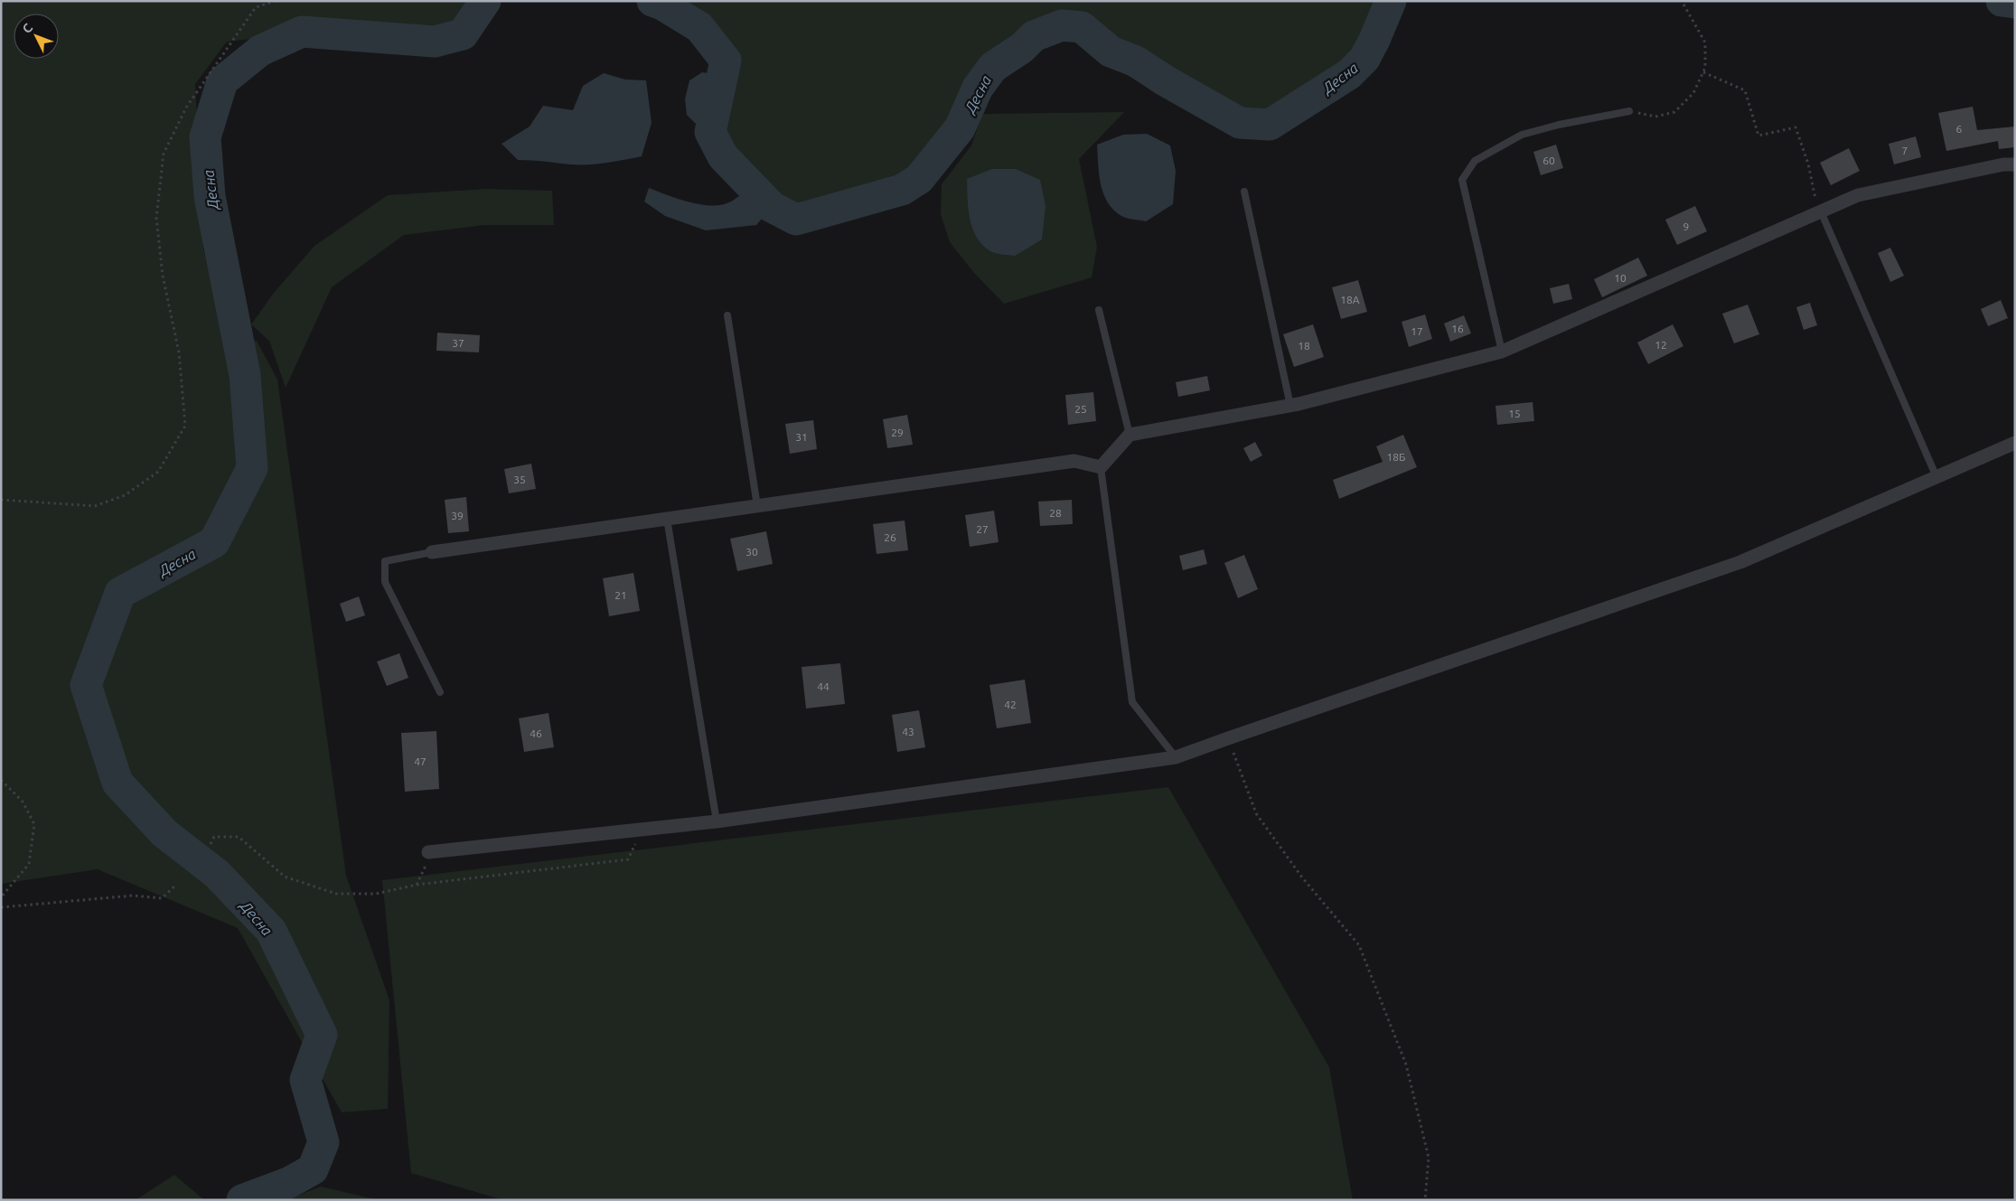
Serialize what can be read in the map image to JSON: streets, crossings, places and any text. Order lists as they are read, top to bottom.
{
  "water": ["Десна"],
  "house_numbers": [
    "6",
    "7",
    "60",
    "9",
    "10",
    "18А",
    "16",
    "17",
    "37",
    "12",
    "18",
    "25",
    "15",
    "29",
    "31",
    "18Б",
    "35",
    "28",
    "39",
    "27",
    "26",
    "30",
    "21",
    "44",
    "42",
    "43",
    "46",
    "47"
  ],
  "north": "top left"
}
